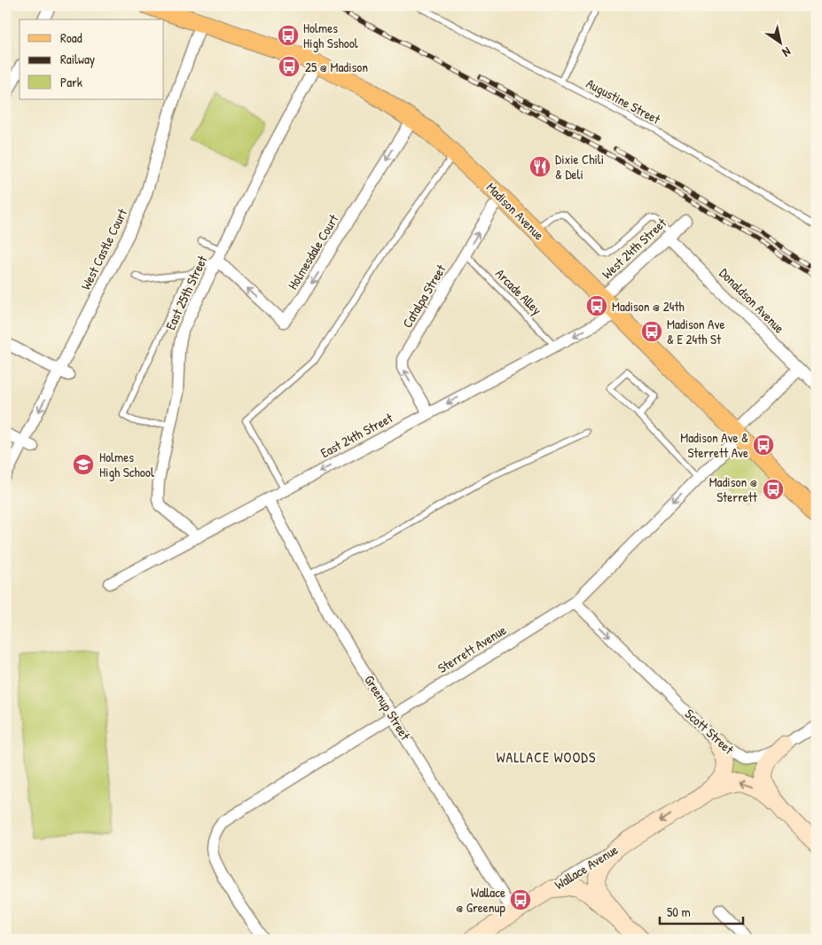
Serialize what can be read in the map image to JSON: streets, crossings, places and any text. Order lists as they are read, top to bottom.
{
  "streets": {
    "main road": ["Madison Avenue"],
    "street": [
      "West 24th Street",
      "West Castle Court",
      "Holmesdale Court",
      "East 25th Street",
      "Catalpa Street",
      "Donaldson Avenue",
      "East 24th Street",
      "Sterrett Avenue",
      "Greenup Street",
      "Scott Street",
      "Wallace Avenue"
    ],
    "lane": ["Augustine Street", "Arcade Alley"]
  },
  "crossings": [
    ["Madison Avenue", "West 24th Street"],
    ["Madison Avenue", "West Castle Court"],
    ["Madison Avenue", "Holmesdale Court"],
    ["Madison Avenue", "East 25th Street"],
    ["Madison Avenue", "Catalpa Street"],
    ["Madison Avenue", "East 24th Street"],
    ["Madison Avenue", "Sterrett Avenue"],
    ["West 24th Street", "Donaldson Avenue"],
    ["Holmesdale Court", "East 25th Street"],
    ["Arcade Alley", "Catalpa Street"],
    ["Arcade Alley", "East 24th Street"],
    ["East 25th Street", "East 24th Street"],
    ["Catalpa Street", "East 24th Street"],
    ["Donaldson Avenue", "Sterrett Avenue"],
    ["East 24th Street", "Greenup Street"],
    ["Sterrett Avenue", "Greenup Street"],
    ["Sterrett Avenue", "Scott Street"],
    ["Greenup Street", "Wallace Avenue"],
    ["Scott Street", "Wallace Avenue"]
  ],
  "one_way": [
    "Catalpa Street",
    "East 24th Street",
    "Scott Street",
    "Wallace Avenue"
  ],
  "districts": ["WALLACE WOODS"],
  "places": {
    "bus stop": [
      "Holmes High Sshool",
      "25 @ Madison",
      "Madison @ 24th",
      "Madison Ave & E 24th St",
      "Madison Ave & Sterrett Ave",
      "Madison @ Sterrett",
      "Wallace @ Greenup"
    ],
    "restaurant": ["Dixie Chili & Deli"],
    "school or university": ["Holmes High School"]
  },
  "legend": ["Road", "Railway", "Park"],
  "scale_bar": "50 m",
  "north": "bottom right"
}
